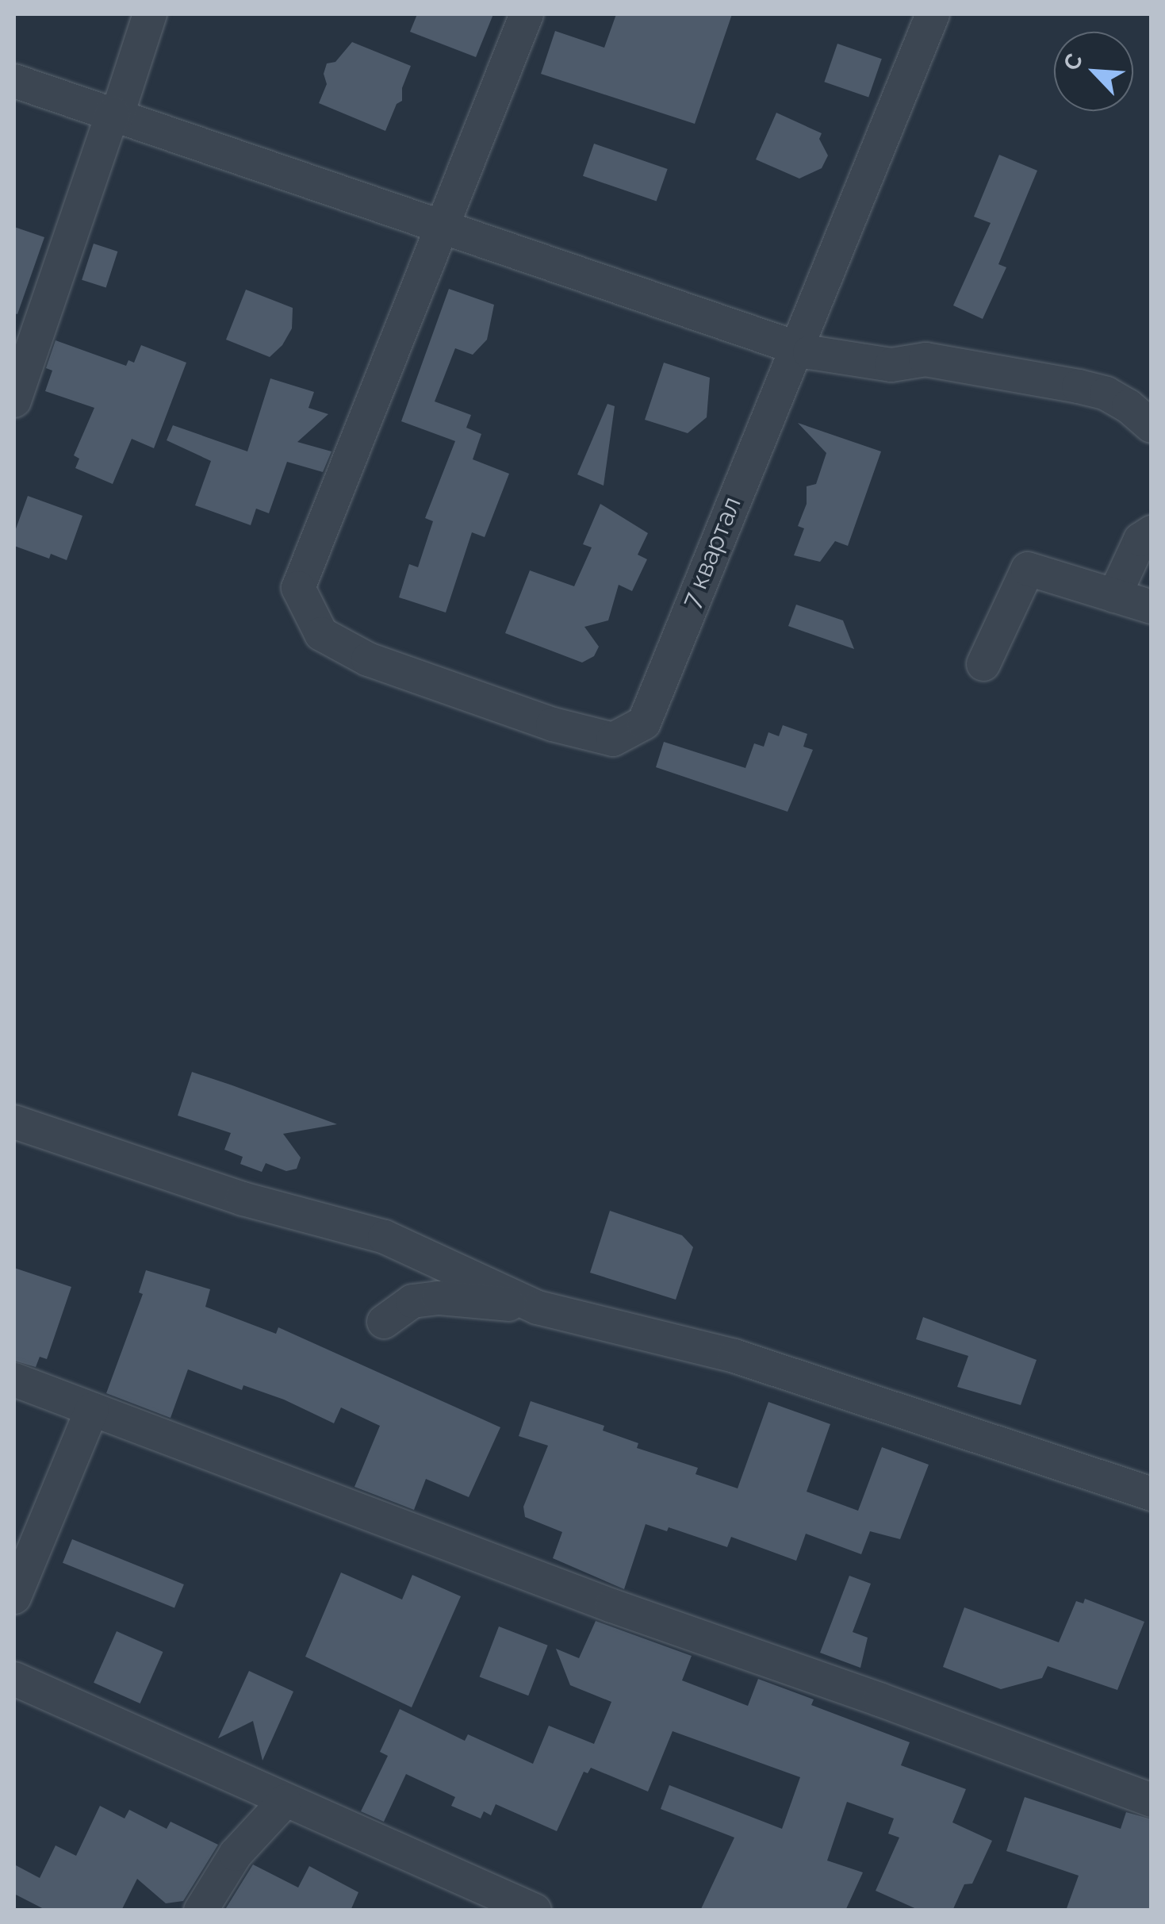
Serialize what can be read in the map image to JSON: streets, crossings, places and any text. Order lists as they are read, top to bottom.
{
  "streets": {
    "street": ["7 квартал"]
  },
  "north": "top left"
}
